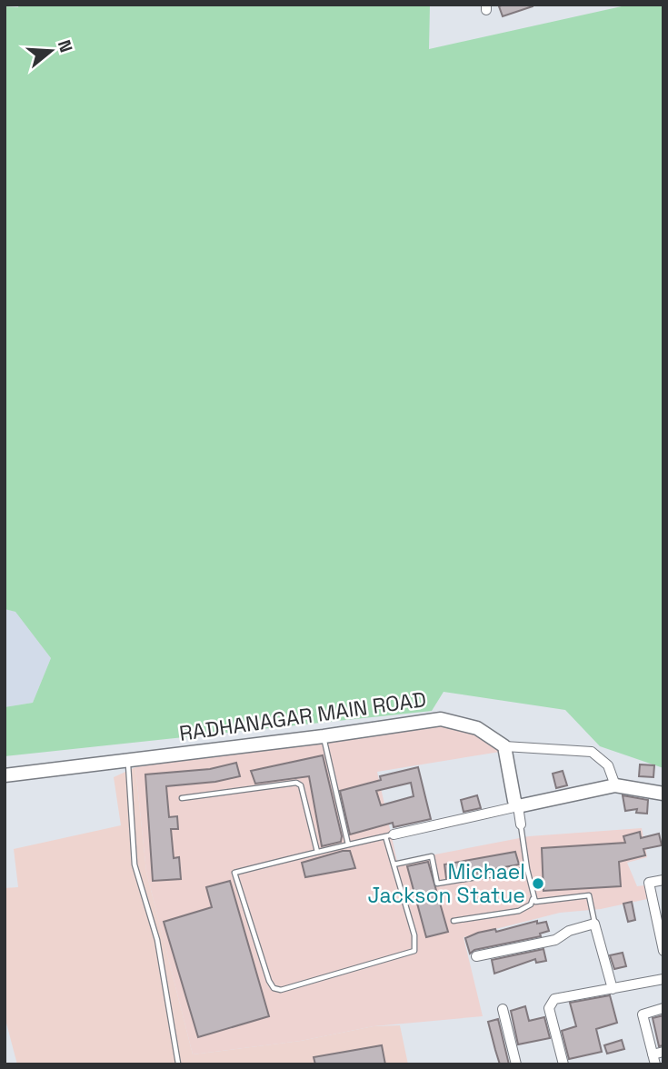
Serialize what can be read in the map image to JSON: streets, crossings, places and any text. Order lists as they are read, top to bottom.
{
  "streets": {
    "street": ["RADHANAGAR MAIN ROAD"]
  },
  "places": ["Michael Jackson Statue"],
  "north": "right"
}
